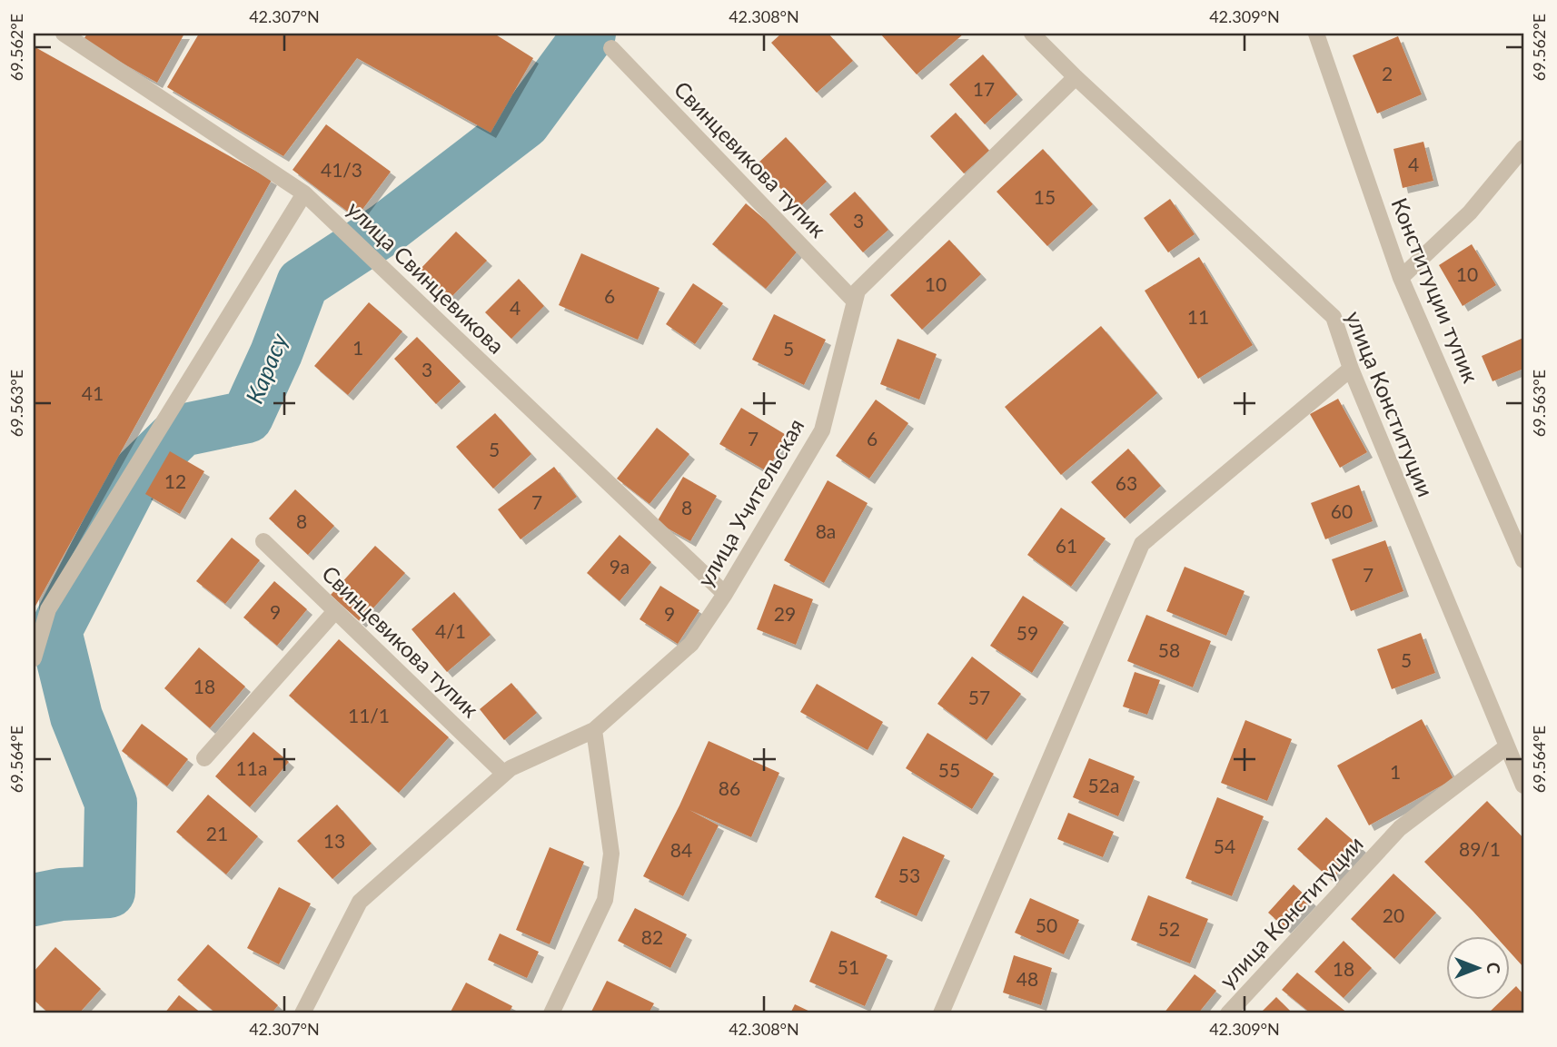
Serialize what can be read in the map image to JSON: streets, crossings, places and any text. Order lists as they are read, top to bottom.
{
  "streets": {
    "street": [
      "Свинцевикова тупик",
      "улица Свинцевикова",
      "Конституции тупик",
      "улица Конституции",
      "улица Учительская"
    ]
  },
  "crossings": [
    ["Свинцевикова тупик", "улица Учительская"],
    ["улица Свинцевикова", "улица Учительская"],
    ["улица Конституции", "улица Учительская"]
  ],
  "water": ["Карасу"],
  "house_numbers": [
    "2",
    "17",
    "4",
    "41/3",
    "15",
    "3",
    "10",
    "10",
    "6",
    "4",
    "11",
    "1",
    "5",
    "3",
    "41",
    "7",
    "6",
    "5",
    "12",
    "63",
    "7",
    "8",
    "60",
    "8",
    "8а",
    "61",
    "9а",
    "7",
    "9",
    "9",
    "29",
    "4/1",
    "59",
    "58",
    "5",
    "18",
    "57",
    "11/1",
    "11а",
    "55",
    "1",
    "52а",
    "86",
    "21",
    "13",
    "54",
    "89/1",
    "84",
    "53",
    "20",
    "50",
    "52",
    "82",
    "51",
    "18",
    "48"
  ],
  "north": "right",
  "coordinates": [
    "42.307°N",
    "42.308°N",
    "42.309°N",
    "69.562°E",
    "69.563°E",
    "69.564°E"
  ]
}
